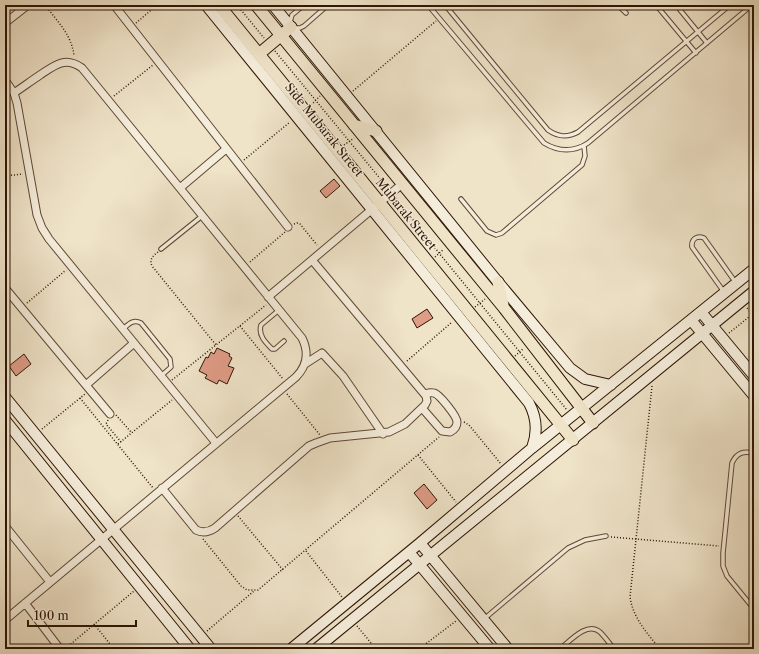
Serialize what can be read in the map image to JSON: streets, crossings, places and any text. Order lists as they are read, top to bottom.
{
  "streets": {
    "main road": ["Side Mubarak Street", "Mubarak Street"]
  },
  "crossings": [
    ["Side Mubarak Street", "Mubarak Street"]
  ],
  "scale_bar": "100 m"
}
